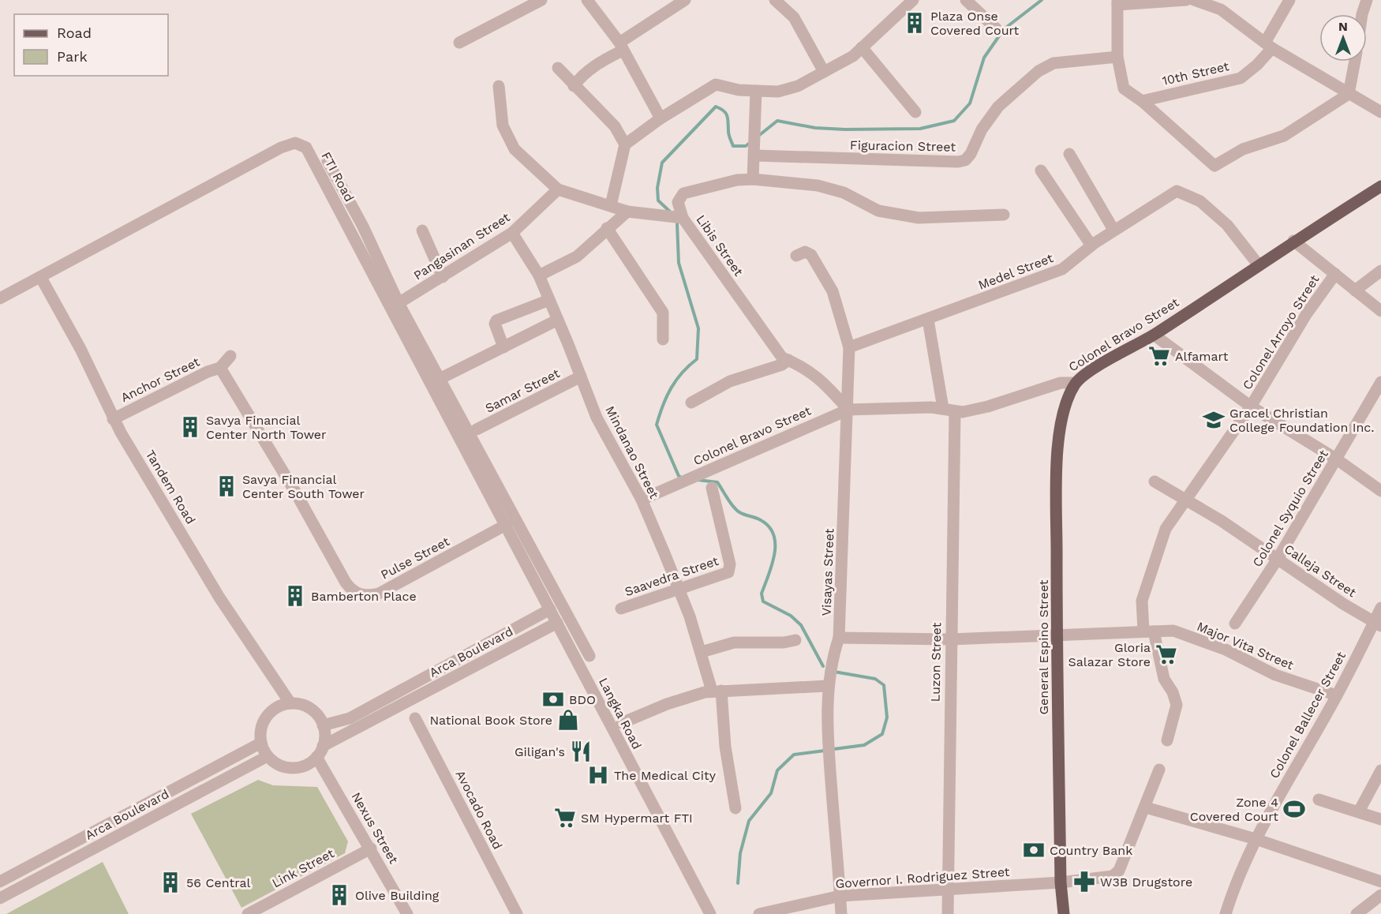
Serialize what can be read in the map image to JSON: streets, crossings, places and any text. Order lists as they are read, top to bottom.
{
  "streets": {
    "main road": ["Colonel Bravo Street", "General Espino Street"],
    "street": [
      "10th Street",
      "Figuracion Street",
      "FTI Road",
      "Libis Street",
      "Pangasinan Street",
      "Medel Street",
      "Colonel Arroyo Street",
      "Anchor Street",
      "Samar Street",
      "Mindanao Street",
      "Tandem Road",
      "Colonel Syquio Street",
      "Pulse Street",
      "Calleja Street",
      "Visayas Street",
      "Saavedra Street",
      "Major Vita Street",
      "Arca Boulevard",
      "Luzon Street",
      "Langka Road",
      "Colonel Ballecer Street",
      "Avocado Road",
      "Nexus Street",
      "Link Street",
      "Governor I. Rodriguez Street"
    ]
  },
  "crossings": [
    ["FTI Road", "Tandem Road"],
    ["FTI Road", "Pulse Street"],
    ["FTI Road", "Langka Road"],
    ["Libis Street", "Pangasinan Street"],
    ["Libis Street", "Colonel Bravo Street"],
    ["Libis Street", "Visayas Street"],
    ["Pangasinan Street", "Mindanao Street"],
    ["Medel Street", "Colonel Bravo Street"],
    ["Medel Street", "Visayas Street"],
    ["Colonel Arroyo Street", "Calleja Street"],
    ["Colonel Arroyo Street", "Major Vita Street"],
    ["Colonel Bravo Street", "Mindanao Street"],
    ["Colonel Bravo Street", "Visayas Street"],
    ["Colonel Bravo Street", "General Espino Street"],
    ["Colonel Bravo Street", "Luzon Street"],
    ["Anchor Street", "Tandem Road"],
    ["Anchor Street", "Pulse Street"],
    ["Samar Street", "Mindanao Street"],
    ["Mindanao Street", "Saavedra Street"],
    ["Tandem Road", "Arca Boulevard"],
    ["Tandem Road", "Nexus Street"],
    ["Colonel Syquio Street", "Calleja Street"],
    ["Pulse Street", "Langka Road"],
    ["Calleja Street", "Colonel Ballecer Street"],
    ["Visayas Street", "Major Vita Street"],
    ["Visayas Street", "Governor I. Rodriguez Street"],
    ["Major Vita Street", "General Espino Street"],
    ["Major Vita Street", "Luzon Street"],
    ["Major Vita Street", "Colonel Ballecer Street"],
    ["General Espino Street", "Governor I. Rodriguez Street"],
    ["Arca Boulevard", "Langka Road"],
    ["Arca Boulevard", "Nexus Street"],
    ["Luzon Street", "Governor I. Rodriguez Street"],
    ["Nexus Street", "Link Street"]
  ],
  "places": {
    "building": [
      "Plaza Onse Covered Court",
      "Savya Financial Center North Tower",
      "Savya Financial Center South Tower",
      "Bamberton Place",
      "56 Central",
      "Olive Building"
    ],
    "supermarket": ["Alfamart", "Gloria Salazar Store", "SM Hypermart FTI"],
    "school or university": ["Gracel Christian College Foundation Inc."],
    "bank": ["BDO", "Country Bank"],
    "shop": ["National Book Store"],
    "restaurant": ["Giligan's"],
    "hospital": ["The Medical City"],
    "sports": ["Zone 4 Covered Court"],
    "pharmacy": ["W3B Drugstore"]
  },
  "legend": ["Road", "Park"],
  "north": "top"
}
